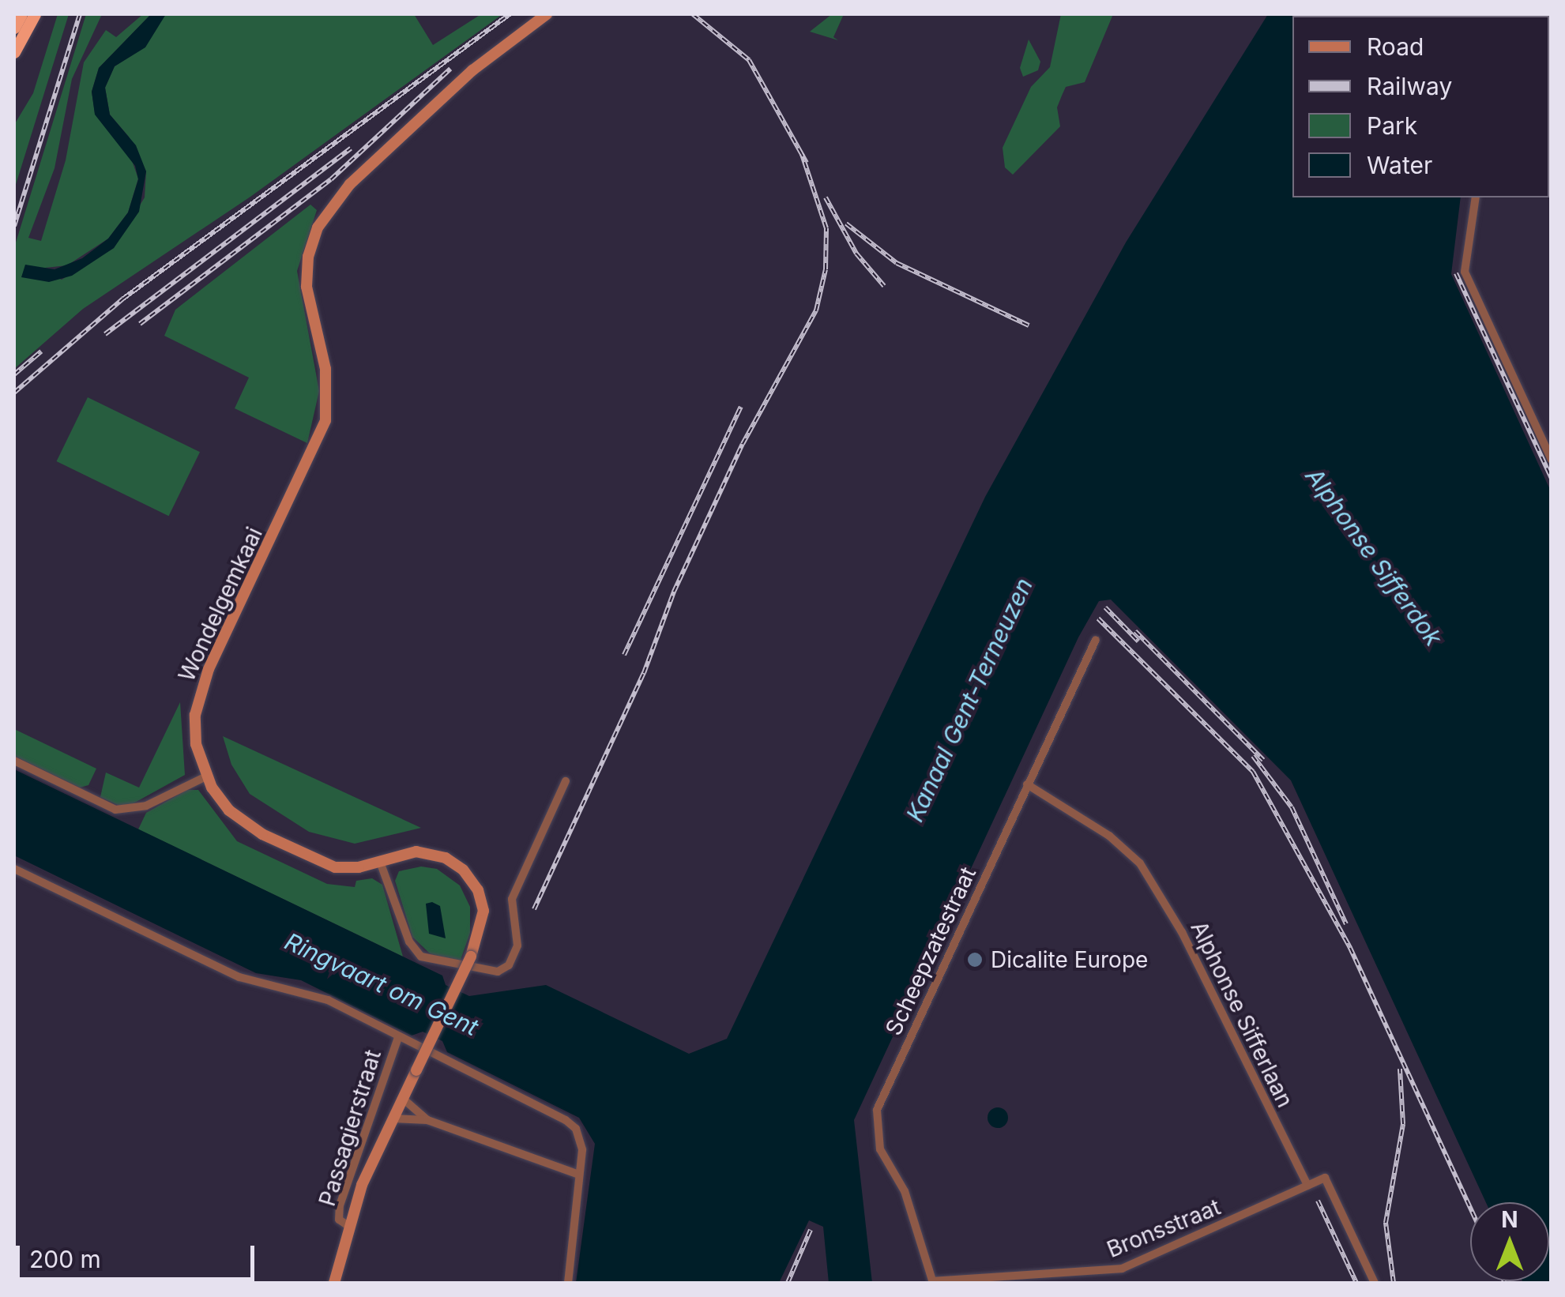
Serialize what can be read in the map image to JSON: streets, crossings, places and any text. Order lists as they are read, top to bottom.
{
  "streets": {
    "main road": ["Wondelgemkaai"],
    "street": [
      "Scheepzatestraat",
      "Alphonse Sifferlaan",
      "Passagierstraat",
      "Bronsstraat"
    ]
  },
  "crossings": [
    ["Wondelgemkaai", "Passagierstraat"],
    ["Scheepzatestraat", "Alphonse Sifferlaan"],
    ["Scheepzatestraat", "Bronsstraat"],
    ["Alphonse Sifferlaan", "Bronsstraat"]
  ],
  "water": ["Alphonse Sifferdok", "Kanaal Gent-Terneuzen", "Ringvaart om Gent"],
  "places": ["Dicalite Europe"],
  "legend": [
    "Road",
    "Railway",
    "Park",
    "Water"
  ],
  "scale_bar": "200 m",
  "north": "top"
}
